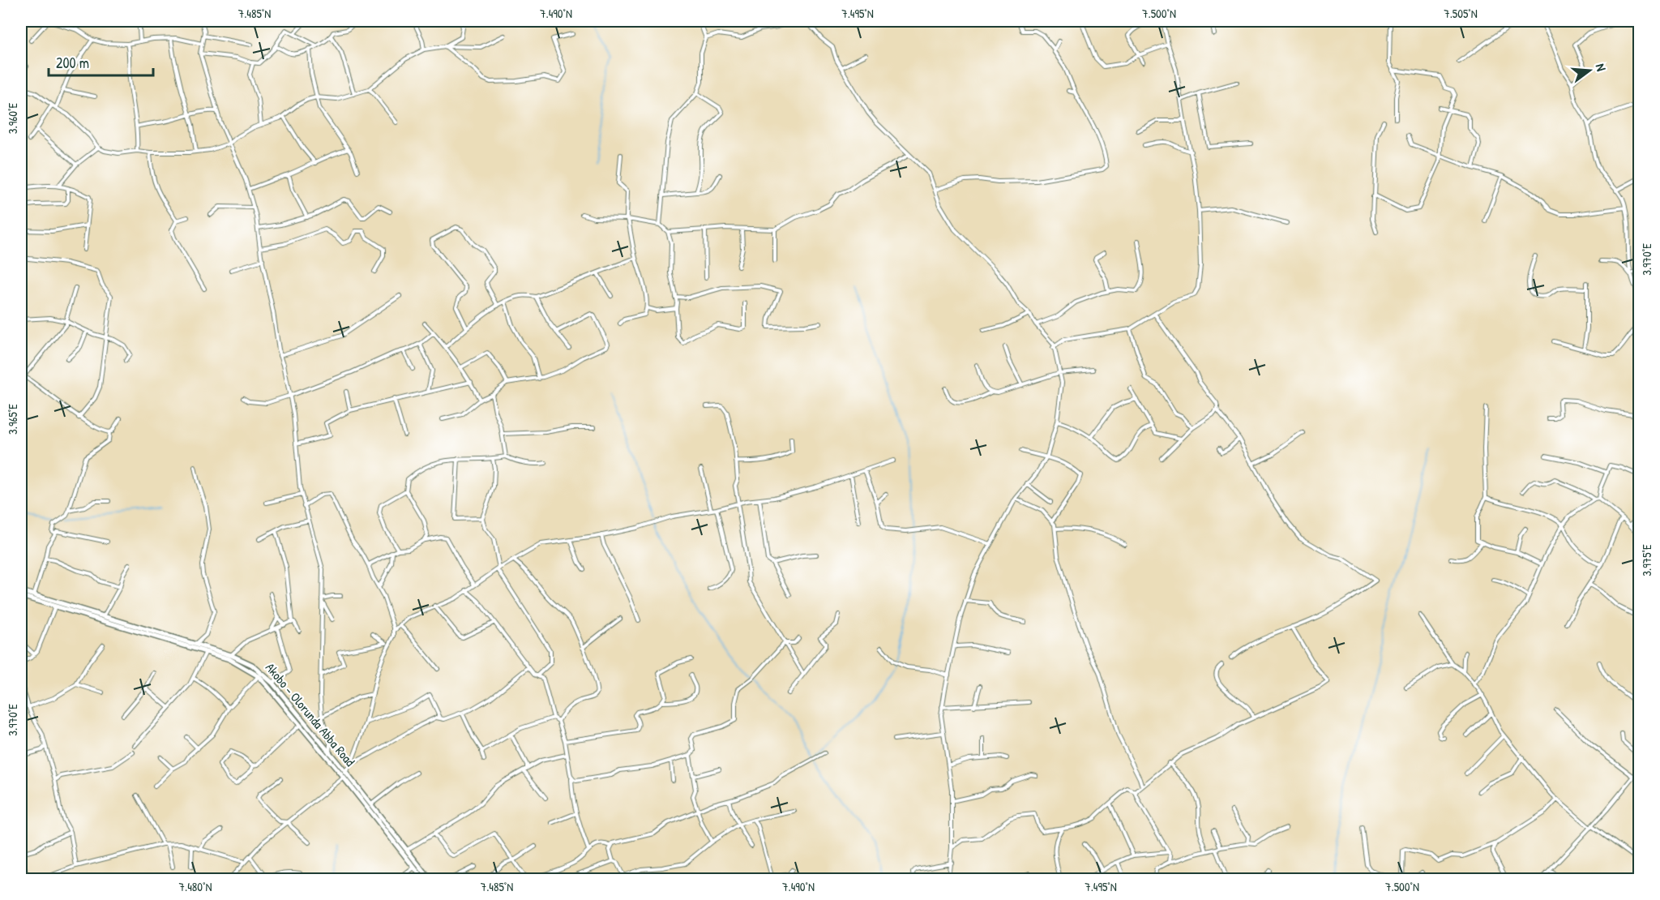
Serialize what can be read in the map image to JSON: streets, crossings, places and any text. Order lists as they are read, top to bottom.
{
  "streets": {
    "main road": ["Akobo - Olorunda Abba Road"]
  },
  "scale_bar": "200 m",
  "north": "right",
  "coordinates": [
    "7.485°N",
    "7.490°N",
    "7.495°N",
    "7.500°N",
    "7.505°N",
    "3.960°E",
    "3.970°E",
    "3.965°E",
    "3.975°E",
    "7.480°N"
  ]
}
